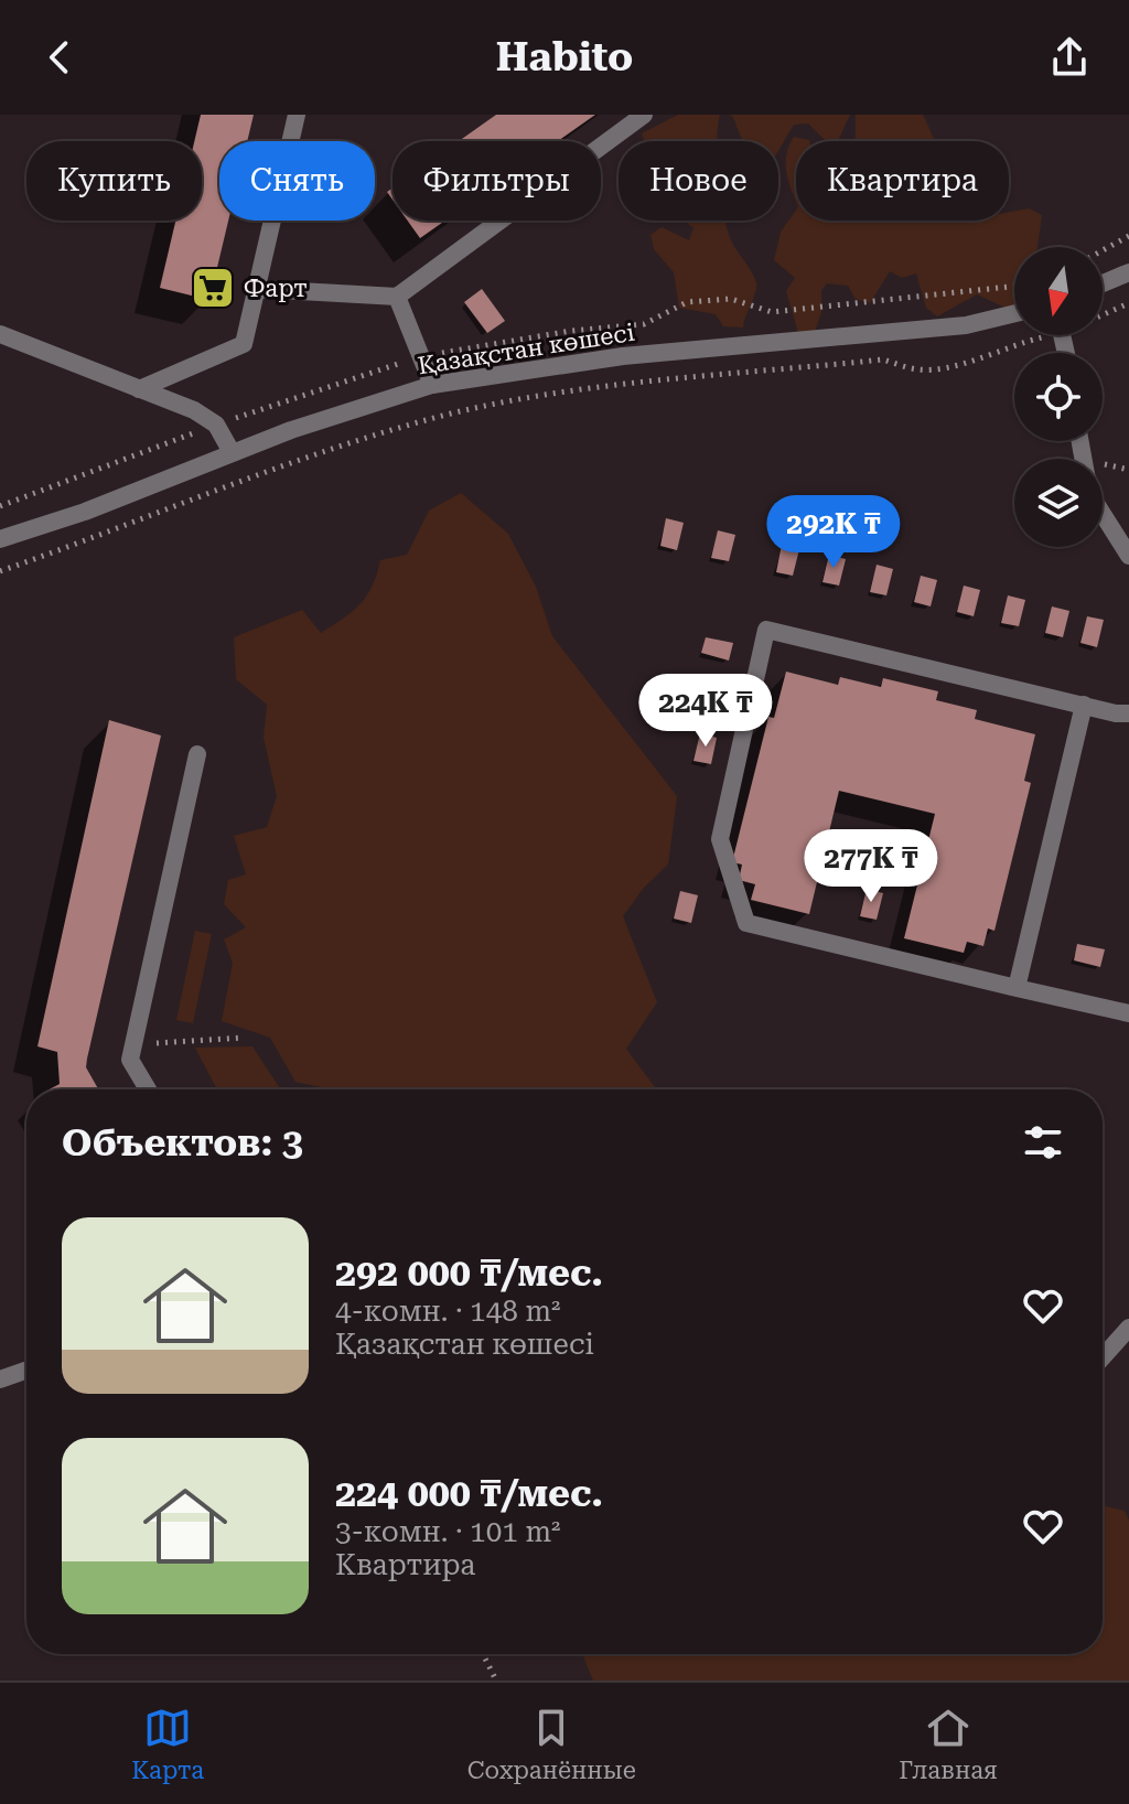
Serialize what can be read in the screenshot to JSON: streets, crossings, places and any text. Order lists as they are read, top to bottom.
{
  "streets": {
    "street": ["Қазақстан көшесі"]
  },
  "places": {
    "supermarket": ["Фарт"]
  },
  "north": "bottom",
  "page": {
    "header": "Habito",
    "chip": [
      "Купить",
      "Снять",
      "Фильтры",
      "Новое",
      "Квартира"
    ],
    "price": ["292K ₸", "224K ₸", "277K ₸"],
    "heading": "Объектов: 3",
    "list": [
      {
        "name": "292 000 ₸/мес.",
        "note": "4-комн. · 148 m² · Қазақстан көшесі"
      },
      {
        "name": "224 000 ₸/мес.",
        "note": "3-комн. · 101 m² · Квартира"
      }
    ],
    "tabs": ["Карта", "Сохранённые", "Главная"]
  }
}
